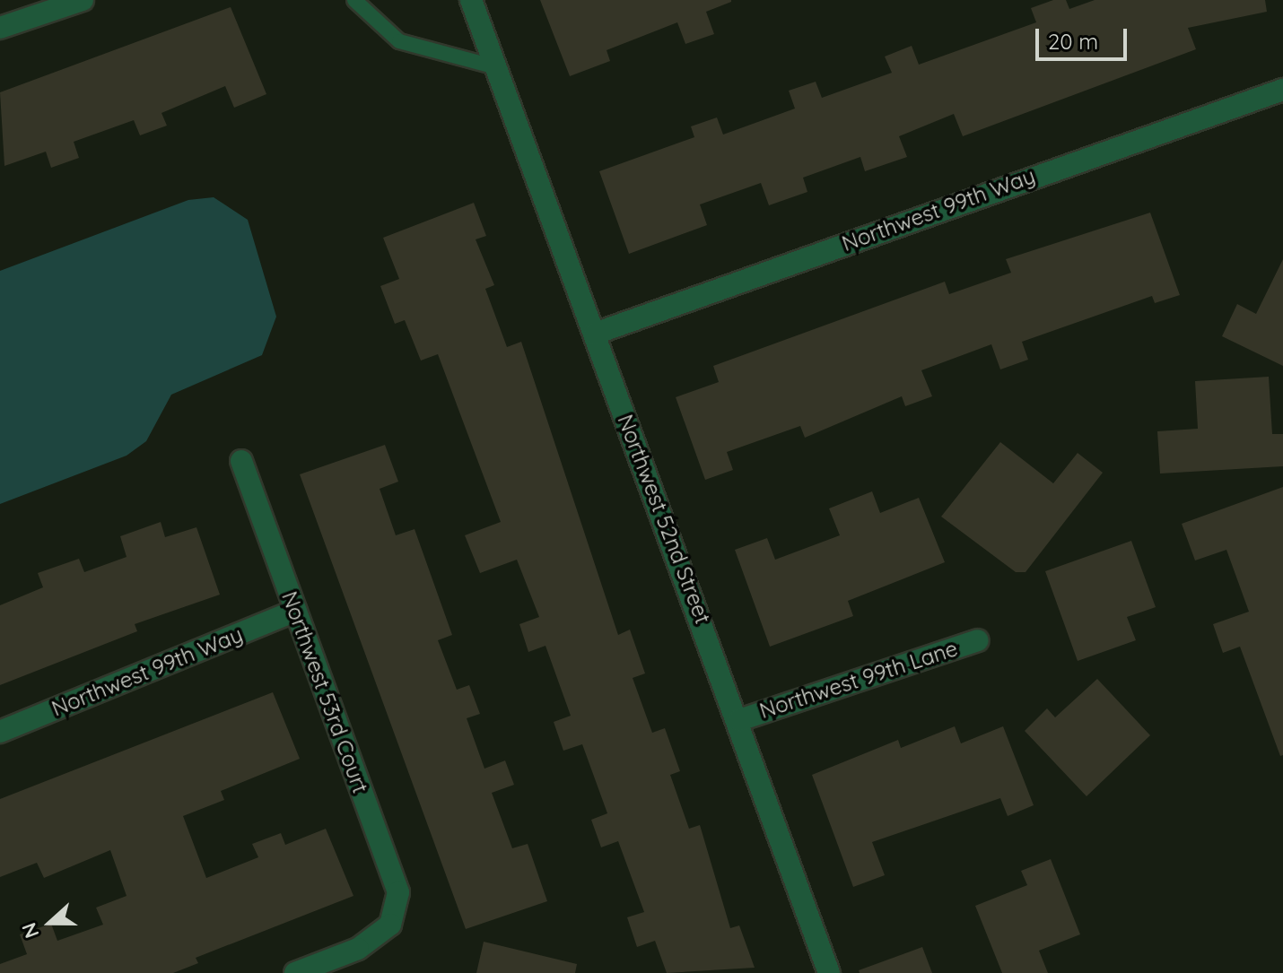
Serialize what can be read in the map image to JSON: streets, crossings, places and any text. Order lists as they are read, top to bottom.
{
  "streets": {
    "street": [
      "Northwest 99th Way",
      "Northwest 52nd Street",
      "Northwest 99th Lane",
      "Northwest 53rd Court"
    ]
  },
  "crossings": [
    ["Northwest 99th Way", "Northwest 52nd Street"],
    ["Northwest 99th Way", "Northwest 53rd Court"],
    ["Northwest 52nd Street", "Northwest 99th Lane"]
  ],
  "scale_bar": "20 m",
  "north": "left"
}
